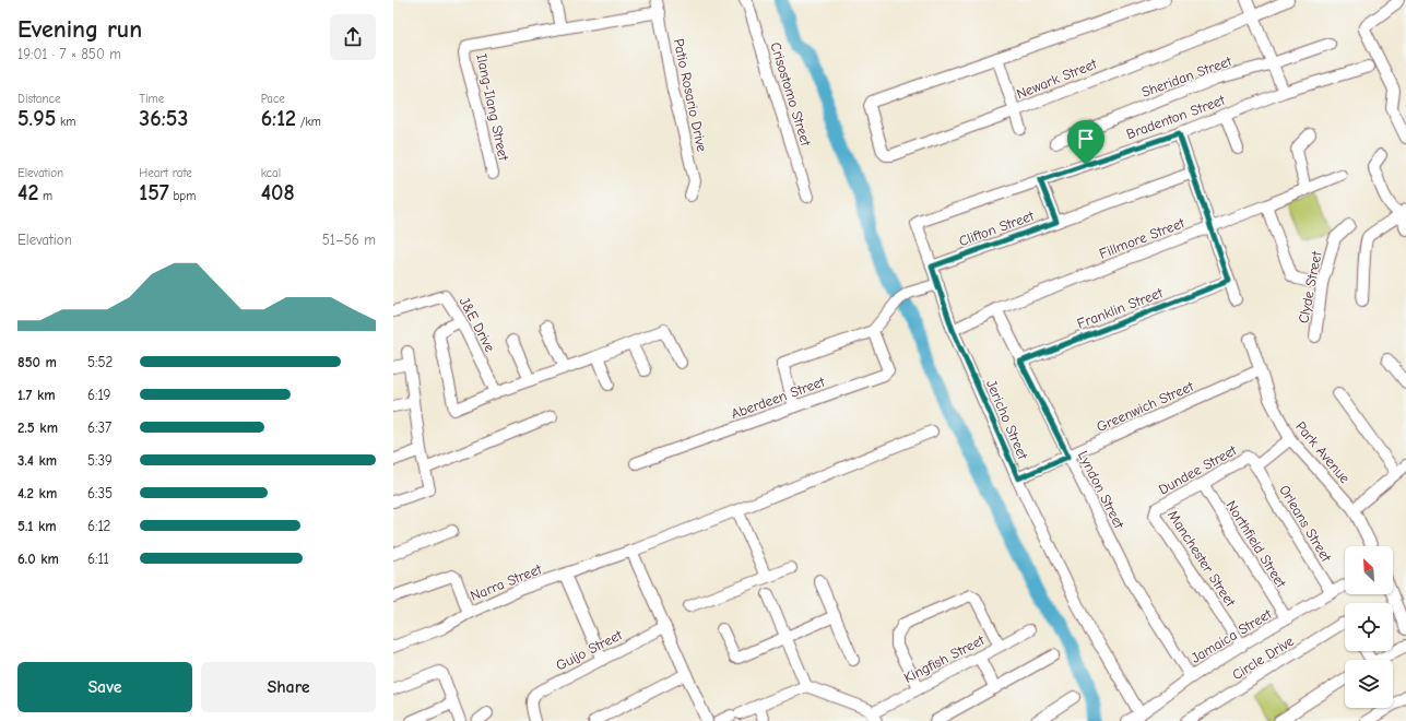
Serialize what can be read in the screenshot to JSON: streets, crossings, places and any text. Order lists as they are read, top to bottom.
{
  "streets": {
    "street": [
      "Sheridan Street",
      "Newark Street",
      "Crisostomo Street",
      "Patio Rosario Drive",
      "Ilang-Ilang Street",
      "Bradenton Street",
      "Clifton Street",
      "Fillmore Street",
      "Clyde Street",
      "Franklin Street",
      "J&E Drive",
      "Aberdeen Street",
      "Greenwich Street",
      "Jericho Street",
      "Park Avenue",
      "Dundee Street",
      "Lyndon Street",
      "Orleans Street",
      "Northfield Street",
      "Manchester Street",
      "Narra Street",
      "Jamaica Street",
      "Guijo Street",
      "Circle Drive",
      "Kingfish Street"
    ]
  },
  "crossings": [
    ["Bradenton Street", "Jericho Street"],
    ["Clifton Street", "Jericho Street"],
    ["Fillmore Street", "Jericho Street"],
    ["Fillmore Street", "Lyndon Street"],
    ["Franklin Street", "Lyndon Street"],
    ["Greenwich Street", "Jericho Street"],
    ["Greenwich Street", "Park Avenue"],
    ["Greenwich Street", "Lyndon Street"],
    ["Jericho Street", "Jamaica Street"],
    ["Park Avenue", "Dundee Street"],
    ["Dundee Street", "Orleans Street"],
    ["Dundee Street", "Northfield Street"],
    ["Dundee Street", "Manchester Street"],
    ["Lyndon Street", "Jamaica Street"],
    ["Orleans Street", "Jamaica Street"],
    ["Northfield Street", "Jamaica Street"],
    ["Manchester Street", "Jamaica Street"]
  ],
  "north": "top left",
  "page": {
    "heading": ["Evening run", "19:01 · 7 × 850 m"],
    "stats": [
      ["Distance", "5.95 km"],
      ["Time", "36:53"],
      ["Pace", "6:12 /km"],
      ["Elevation", "42 m"],
      ["Heart rate", "157 bpm"],
      ["kcal", "408"]
    ],
    "chart": ["Elevation", "51–56 m"],
    "list": [
      {
        "name": "850 m",
        "note": "5:52"
      },
      {
        "name": "1.7 km",
        "note": "6:19"
      },
      {
        "name": "2.5 km",
        "note": "6:37"
      },
      {
        "name": "3.4 km",
        "note": "5:39"
      },
      {
        "name": "4.2 km",
        "note": "6:35"
      },
      {
        "name": "5.1 km",
        "note": "6:12"
      },
      {
        "name": "6.0 km",
        "note": "6:11"
      }
    ],
    "buttons": ["Save", "Share"]
  }
}
